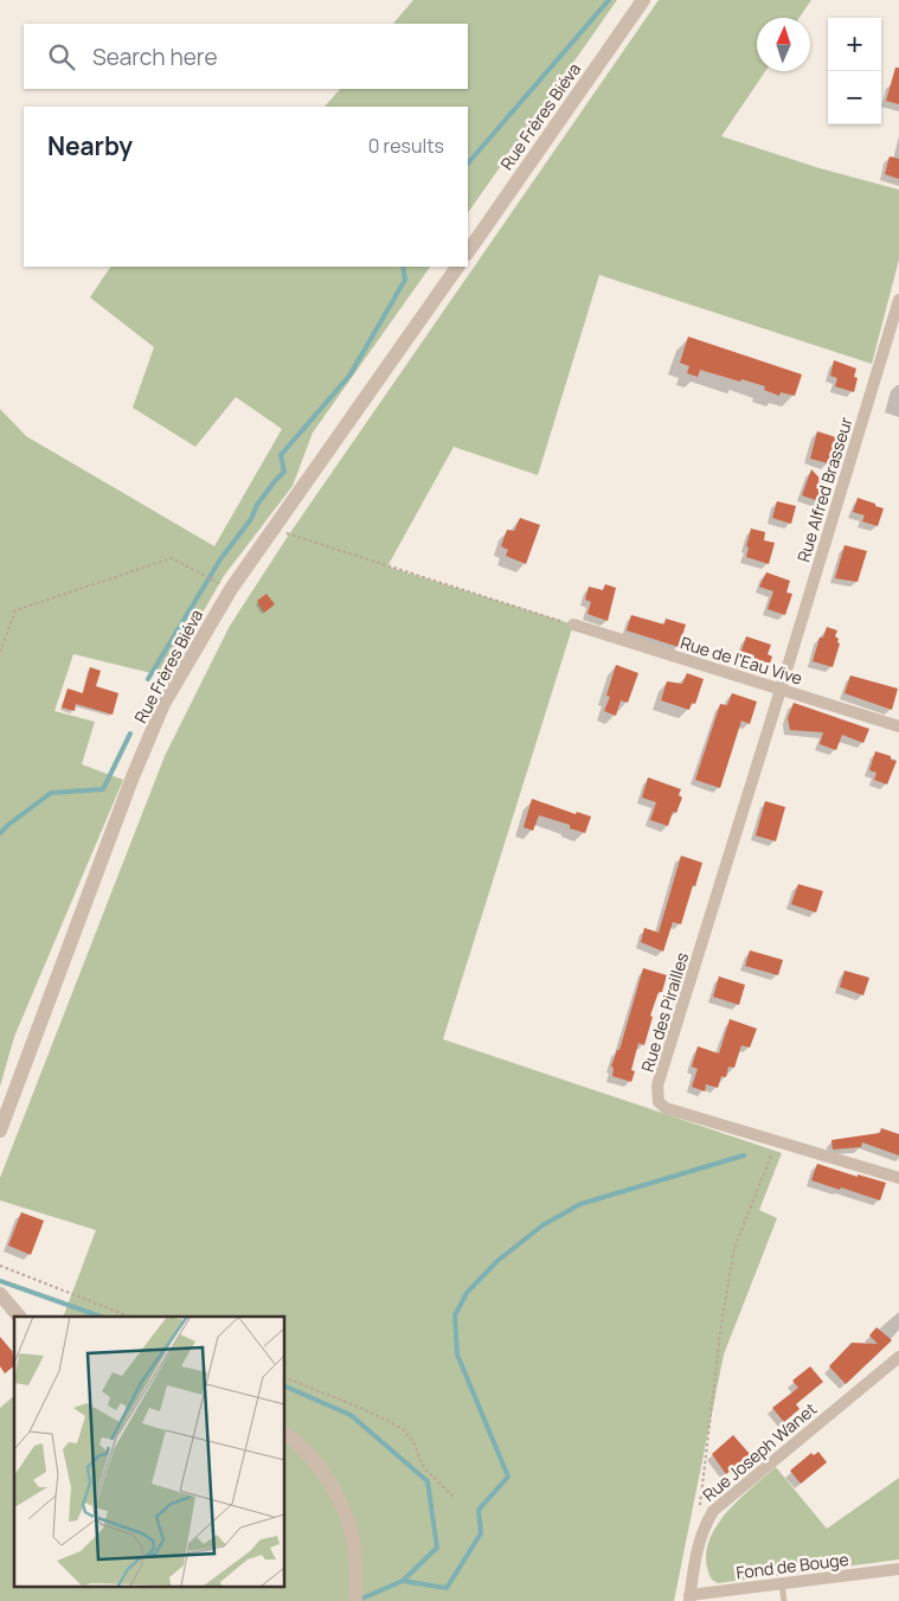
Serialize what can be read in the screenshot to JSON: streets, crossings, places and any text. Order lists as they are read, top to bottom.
{
  "streets": {
    "street": [
      "Rue Frères Biéva",
      "Rue Alfred Brasseur",
      "Rue de l'Eau Vive",
      "Rue des Pirailles",
      "Rue Joseph Wanet",
      "Fond de Bouge"
    ]
  },
  "crossings": [
    ["Rue Alfred Brasseur", "Rue de l'Eau Vive"],
    ["Rue Alfred Brasseur", "Rue des Pirailles"],
    ["Rue de l'Eau Vive", "Rue des Pirailles"],
    ["Rue Joseph Wanet", "Fond de Bouge"]
  ],
  "north": "top",
  "page": {
    "map_buttons": ["+", "−"],
    "search": "Search here",
    "heading": ["Nearby", "0 results"]
  }
}
